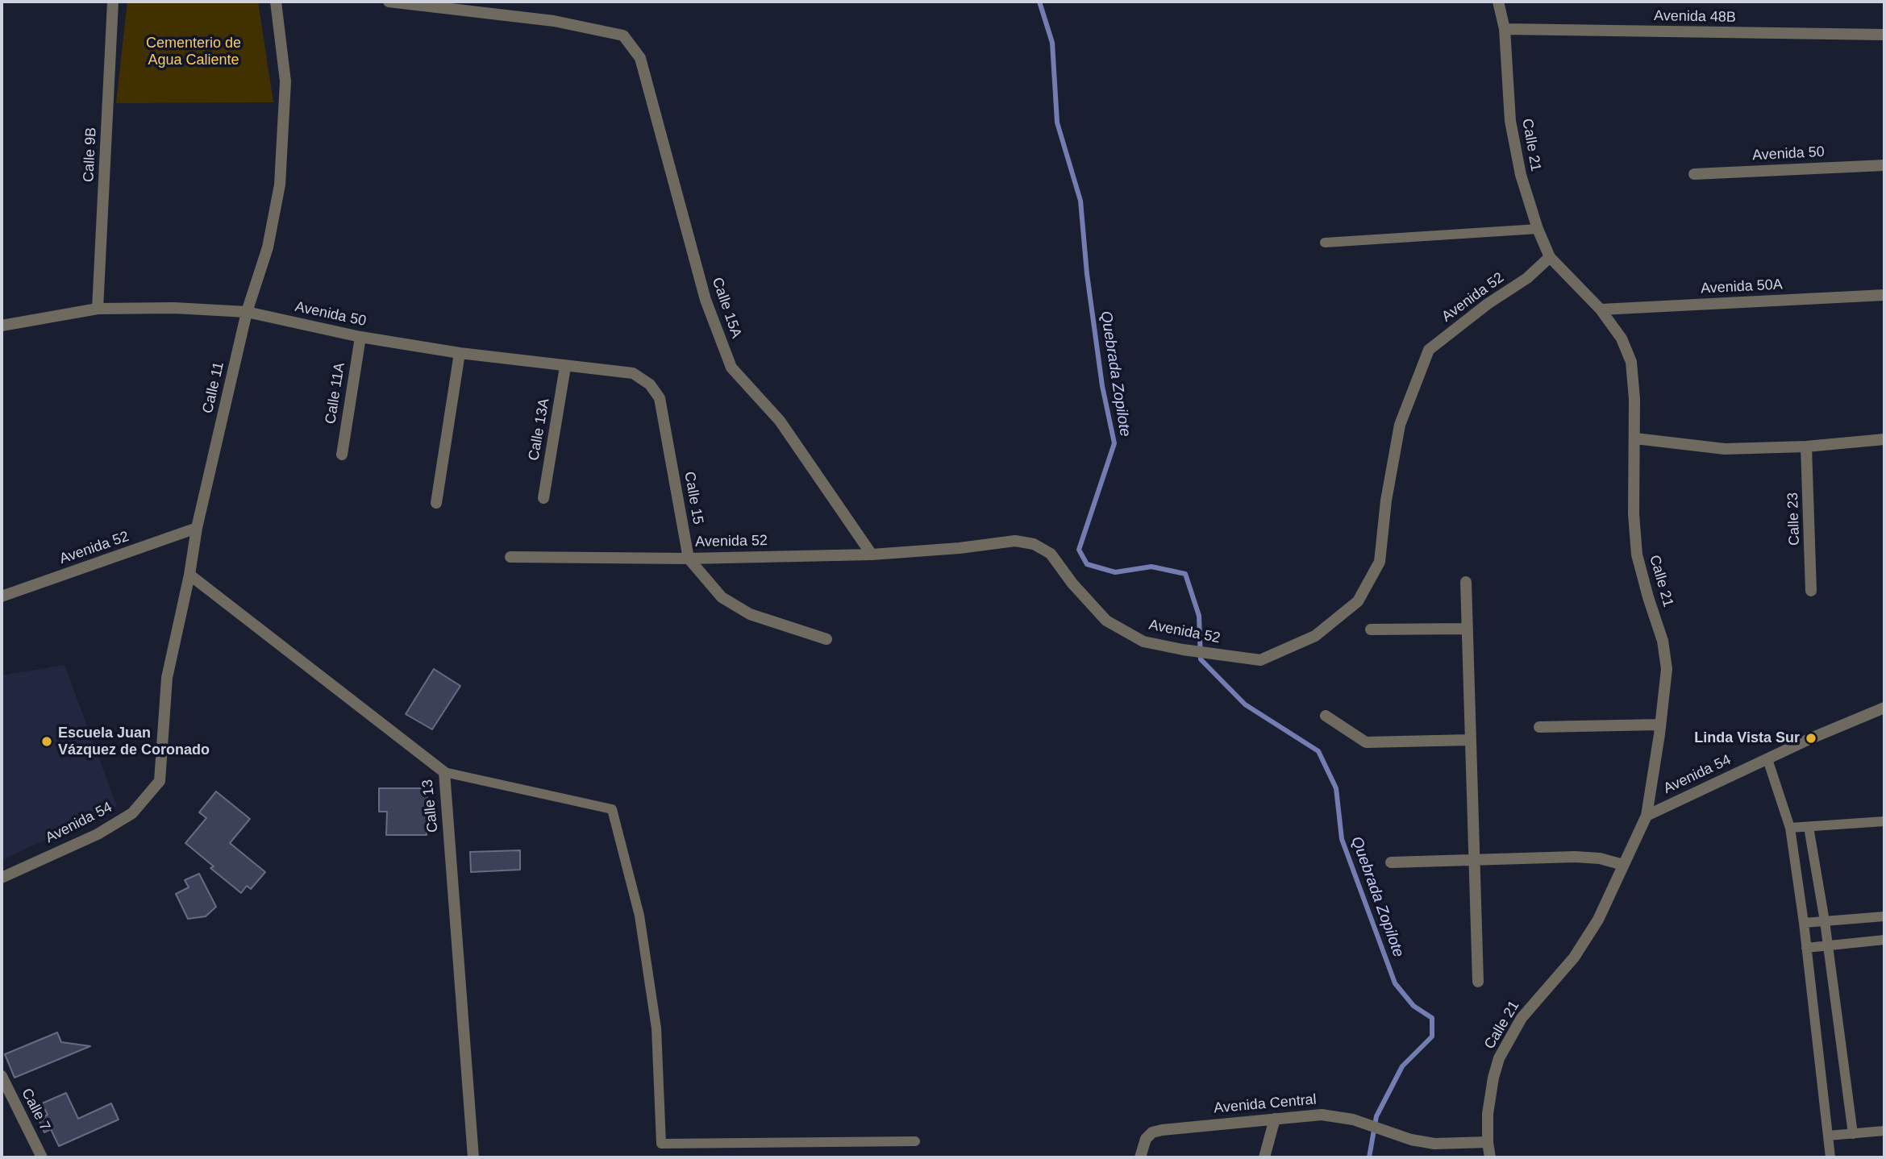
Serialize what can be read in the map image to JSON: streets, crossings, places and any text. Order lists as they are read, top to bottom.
{
  "streets": {
    "street": [
      "Avenida 48B",
      "Calle 21",
      "Avenida 50",
      "Calle 9B",
      "Avenida 50A",
      "Avenida 52",
      "Calle 15A",
      "Calle 11",
      "Calle 11A",
      "Calle 13A",
      "Calle 15",
      "Calle 23",
      "Avenida 54",
      "Calle 13",
      "Avenida Central",
      "Calle 7"
    ]
  },
  "crossings": [
    ["Avenida 48B", "Calle 21"],
    ["Calle 21", "Avenida 50A"],
    ["Calle 21", "Avenida 52"],
    ["Calle 21", "Avenida 54"],
    ["Calle 21", "Avenida Central"],
    ["Avenida 50", "Calle 9B"],
    ["Avenida 50", "Calle 11"],
    ["Avenida 50", "Calle 11A"],
    ["Avenida 50", "Calle 13A"],
    ["Avenida 50", "Calle 15"],
    ["Avenida 52", "Calle 15A"],
    ["Avenida 52", "Calle 11"],
    ["Avenida 52", "Calle 15"],
    ["Calle 11", "Avenida 54"],
    ["Calle 11", "Calle 13"]
  ],
  "water": ["Quebrada Zopilote"],
  "parks": ["Cementerio de Agua Caliente"],
  "places": ["Linda Vista Sur", "Escuela Juan Vázquez de Coronado"]
}
